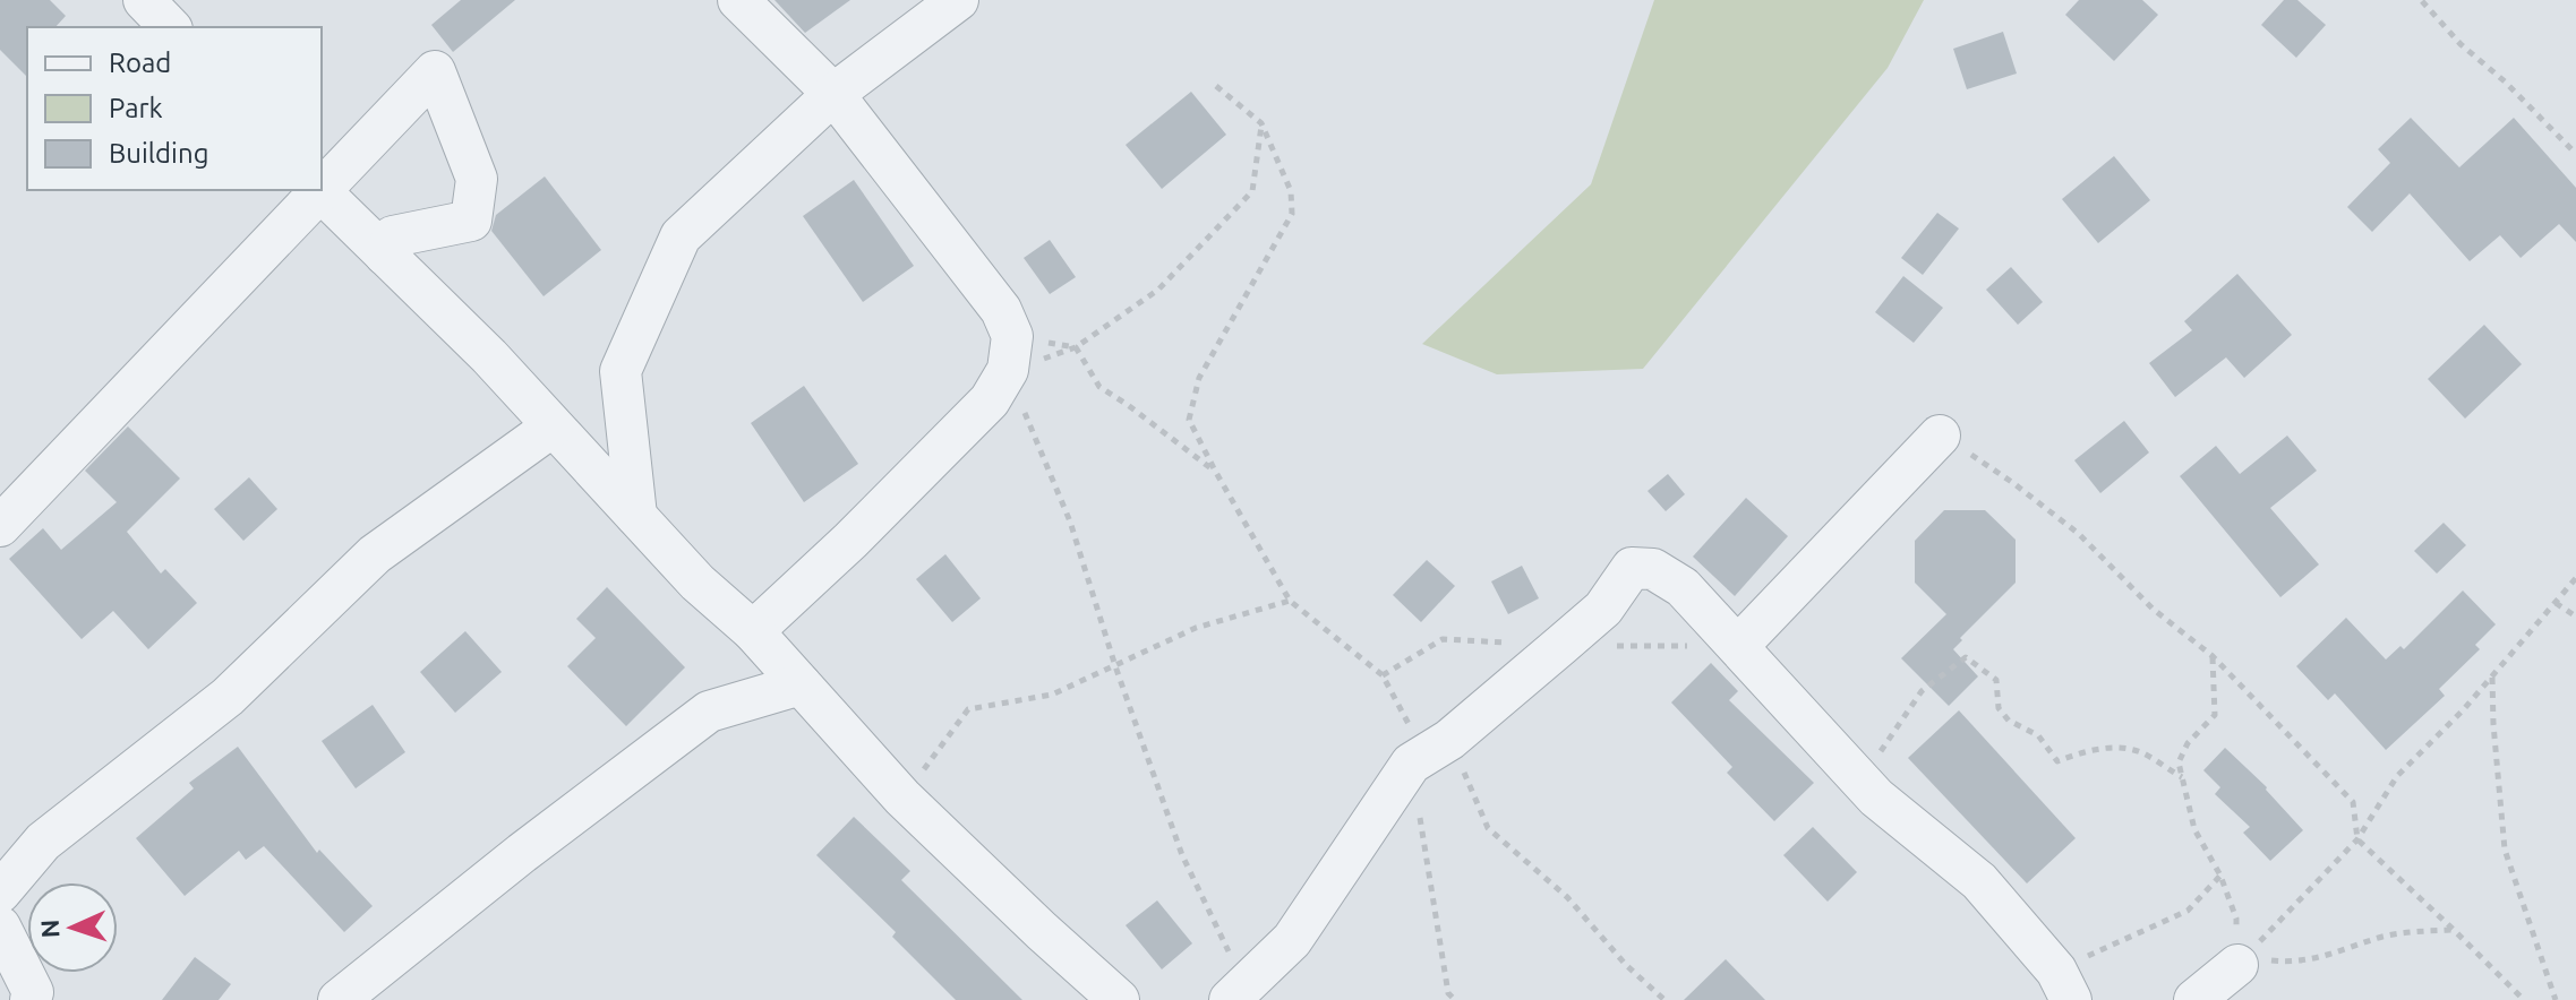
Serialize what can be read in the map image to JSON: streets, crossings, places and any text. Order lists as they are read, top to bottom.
{
  "legend": ["Road", "Park", "Building"],
  "north": "left"
}
